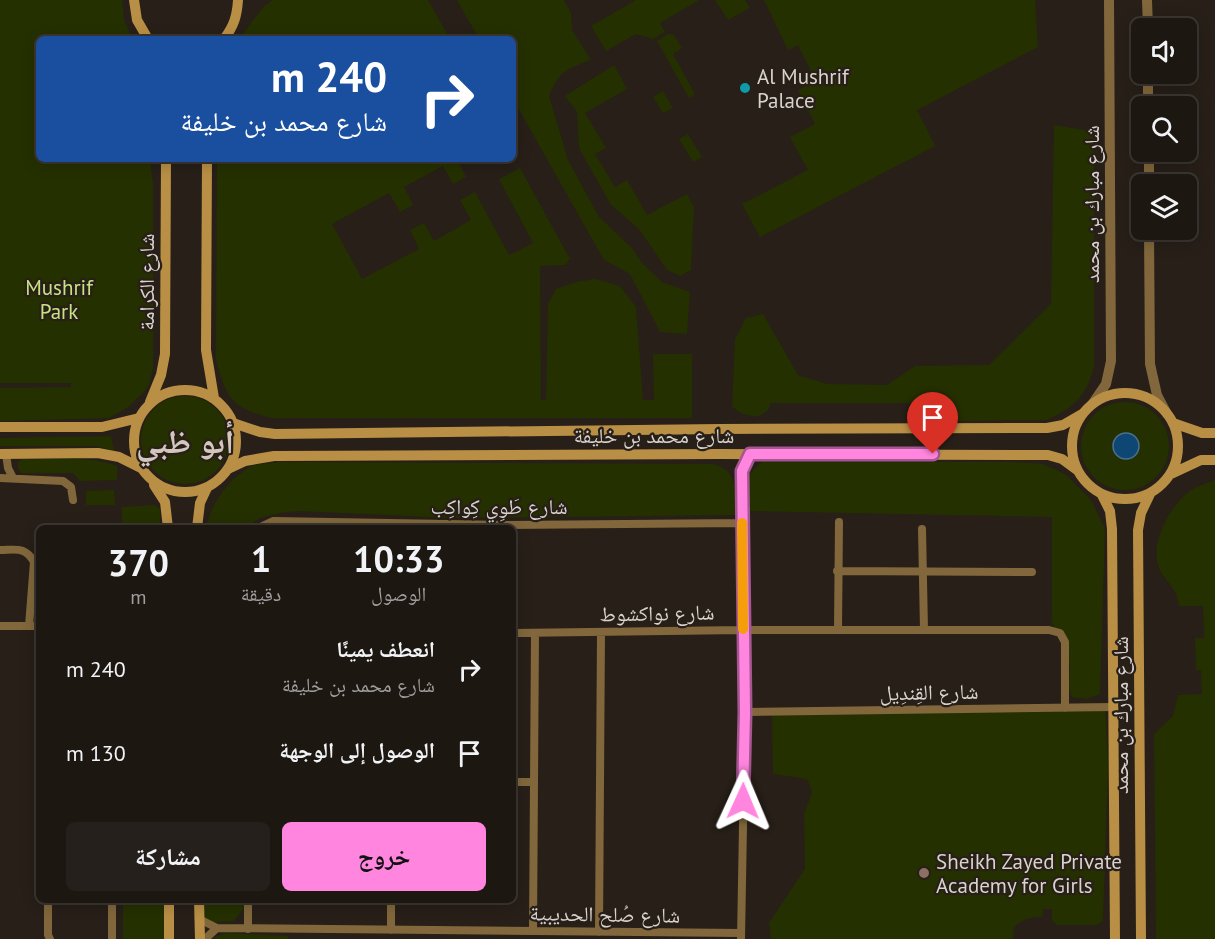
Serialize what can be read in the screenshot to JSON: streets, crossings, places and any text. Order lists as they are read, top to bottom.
{
  "streets": {
    "main road": ["شارع مبارك بن محمد", "شارع الكرامة", "شارع محمد بن خليفة"],
    "street": [
      "شارع طَوِي كِواكِب",
      "شارع نواكشوط",
      "شارع القِندِيل",
      "شارع صُلح الحديبية"
    ]
  },
  "crossings": [
    ["شارع مبارك بن محمد", "شارع محمد بن خليفة"],
    ["شارع مبارك بن محمد", "شارع القِندِيل"],
    ["شارع الكرامة", "شارع محمد بن خليفة"],
    ["شارع نواكشوط", "شارع القِندِيل"]
  ],
  "districts": ["أبو ظبي"],
  "parks": ["Mushrif Park"],
  "places": ["Al Mushrif Palace", "Sheikh Zayed Private Academy for Girls"],
  "page": {
    "turn": ["240 m", "شارع محمد بن خليفة"],
    "eta": [
      "10:33",
      "الوصول",
      "1",
      "دقيقة",
      "370",
      "m"
    ],
    "list": [
      {
        "name": "انعطف يمينًا",
        "note": "شارع محمد بن خليفة",
        "value": "240 m"
      },
      {
        "name": "الوصول إلى الوجهة",
        "value": "130 m"
      }
    ],
    "buttons": ["خروج", "مشاركة"]
  }
}
